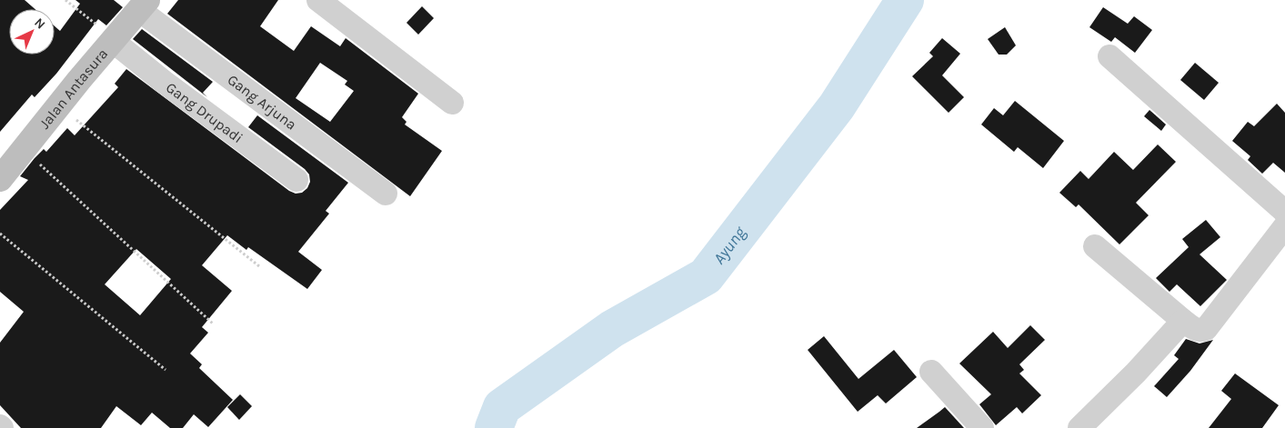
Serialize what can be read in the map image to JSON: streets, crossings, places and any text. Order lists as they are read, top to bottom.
{
  "streets": {
    "main road": ["Jalan Antasura"],
    "street": ["Gang Arjuna", "Gang Drupadi"]
  },
  "crossings": [
    ["Jalan Antasura", "Gang Arjuna"],
    ["Jalan Antasura", "Gang Drupadi"]
  ],
  "water": ["Ayung"],
  "north": "top right"
}
